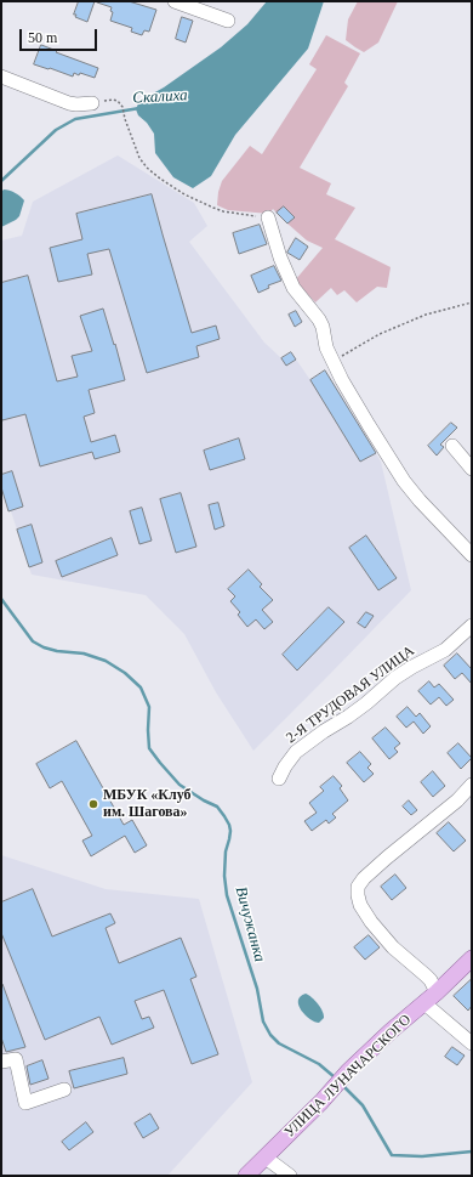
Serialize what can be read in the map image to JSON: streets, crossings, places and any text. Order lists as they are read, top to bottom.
{
  "streets": {
    "main road": ["УЛИЦА ЛУНАЧАРСКОГО"],
    "street": ["2-Я ТРУДОВАЯ УЛИЦА"]
  },
  "water": ["Скалиха", "Вичужанка"],
  "places": ["МБУК «Клуб им. Шагова»"],
  "scale_bar": "50 m"
}
